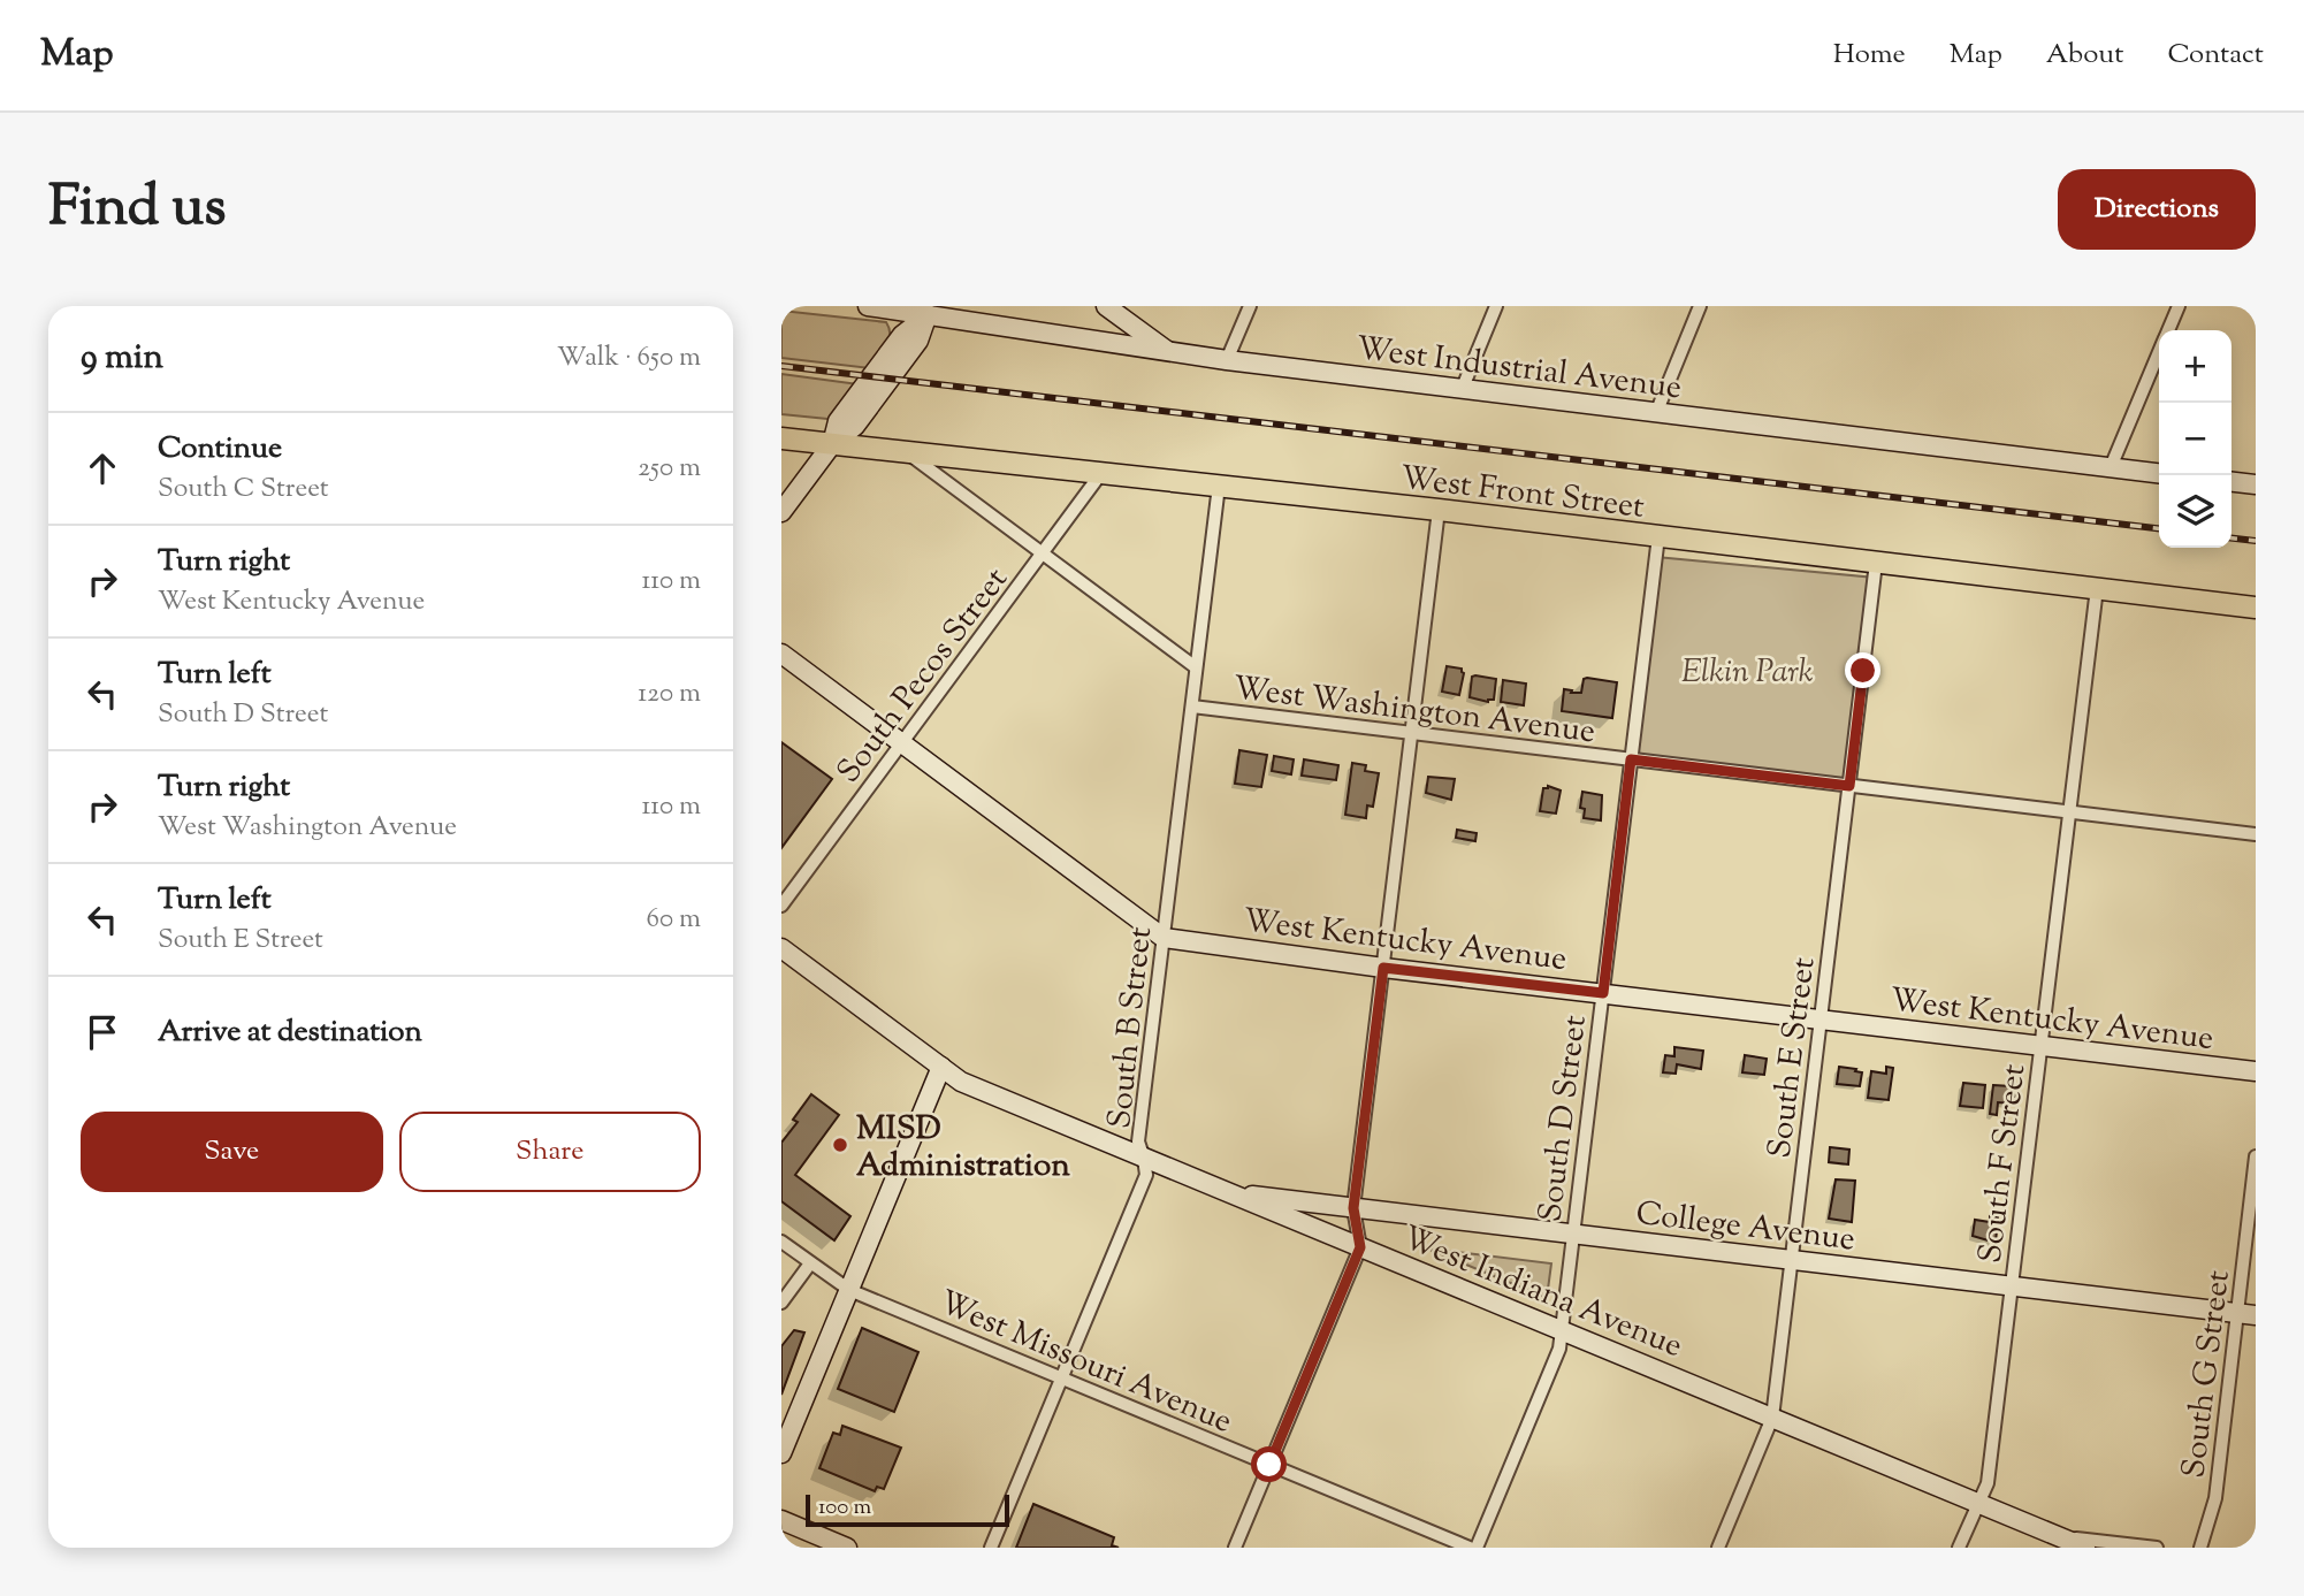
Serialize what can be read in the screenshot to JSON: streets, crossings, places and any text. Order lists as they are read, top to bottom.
{
  "streets": {
    "main road": ["West Front Street"],
    "street": [
      "West Industrial Avenue",
      "South Pecos Street",
      "West Washington Avenue",
      "West Kentucky Avenue",
      "South B Street",
      "South E Street",
      "South D Street",
      "South F Street",
      "College Avenue",
      "West Indiana Avenue",
      "West Missouri Avenue",
      "South G Street"
    ]
  },
  "crossings": [
    ["West Front Street", "South Pecos Street"],
    ["West Front Street", "West Washington Avenue"],
    ["West Front Street", "South B Street"],
    ["West Front Street", "South E Street"],
    ["West Front Street", "South D Street"],
    ["West Front Street", "South F Street"],
    ["South Pecos Street", "West Washington Avenue"],
    ["South Pecos Street", "West Kentucky Avenue"],
    ["West Washington Avenue", "South B Street"],
    ["West Washington Avenue", "South E Street"],
    ["West Washington Avenue", "South D Street"],
    ["West Washington Avenue", "South F Street"],
    ["West Kentucky Avenue", "South B Street"],
    ["West Kentucky Avenue", "South E Street"],
    ["West Kentucky Avenue", "South D Street"],
    ["West Kentucky Avenue", "South F Street"],
    ["South B Street", "West Indiana Avenue"],
    ["South B Street", "West Missouri Avenue"],
    ["South E Street", "College Avenue"],
    ["South E Street", "West Indiana Avenue"],
    ["South D Street", "College Avenue"],
    ["South D Street", "West Indiana Avenue"],
    ["South F Street", "College Avenue"],
    ["South F Street", "West Indiana Avenue"],
    ["College Avenue", "West Indiana Avenue"],
    ["College Avenue", "South G Street"]
  ],
  "parks": ["Elkin Park"],
  "places": ["MISD Administration"],
  "scale_bar": "100 m",
  "page": {
    "header": "Map",
    "nav": [
      "Home",
      "Map",
      "About",
      "Contact"
    ],
    "title": "Find us",
    "buttons": [
      "Directions",
      ["Save", "Share"]
    ],
    "heading": ["9 min", "Walk · 650 m"],
    "map_buttons": ["+", "−"],
    "list": [
      ["Continue", "South C Street", "250 m"],
      ["Turn right", "West Kentucky Avenue", "110 m"],
      ["Turn left", "South D Street", "120 m"],
      ["Turn right", "West Washington Avenue", "110 m"],
      ["Turn left", "South E Street", "60 m"],
      "Arrive at destination"
    ],
    "scale": "100 m"
  }
}
